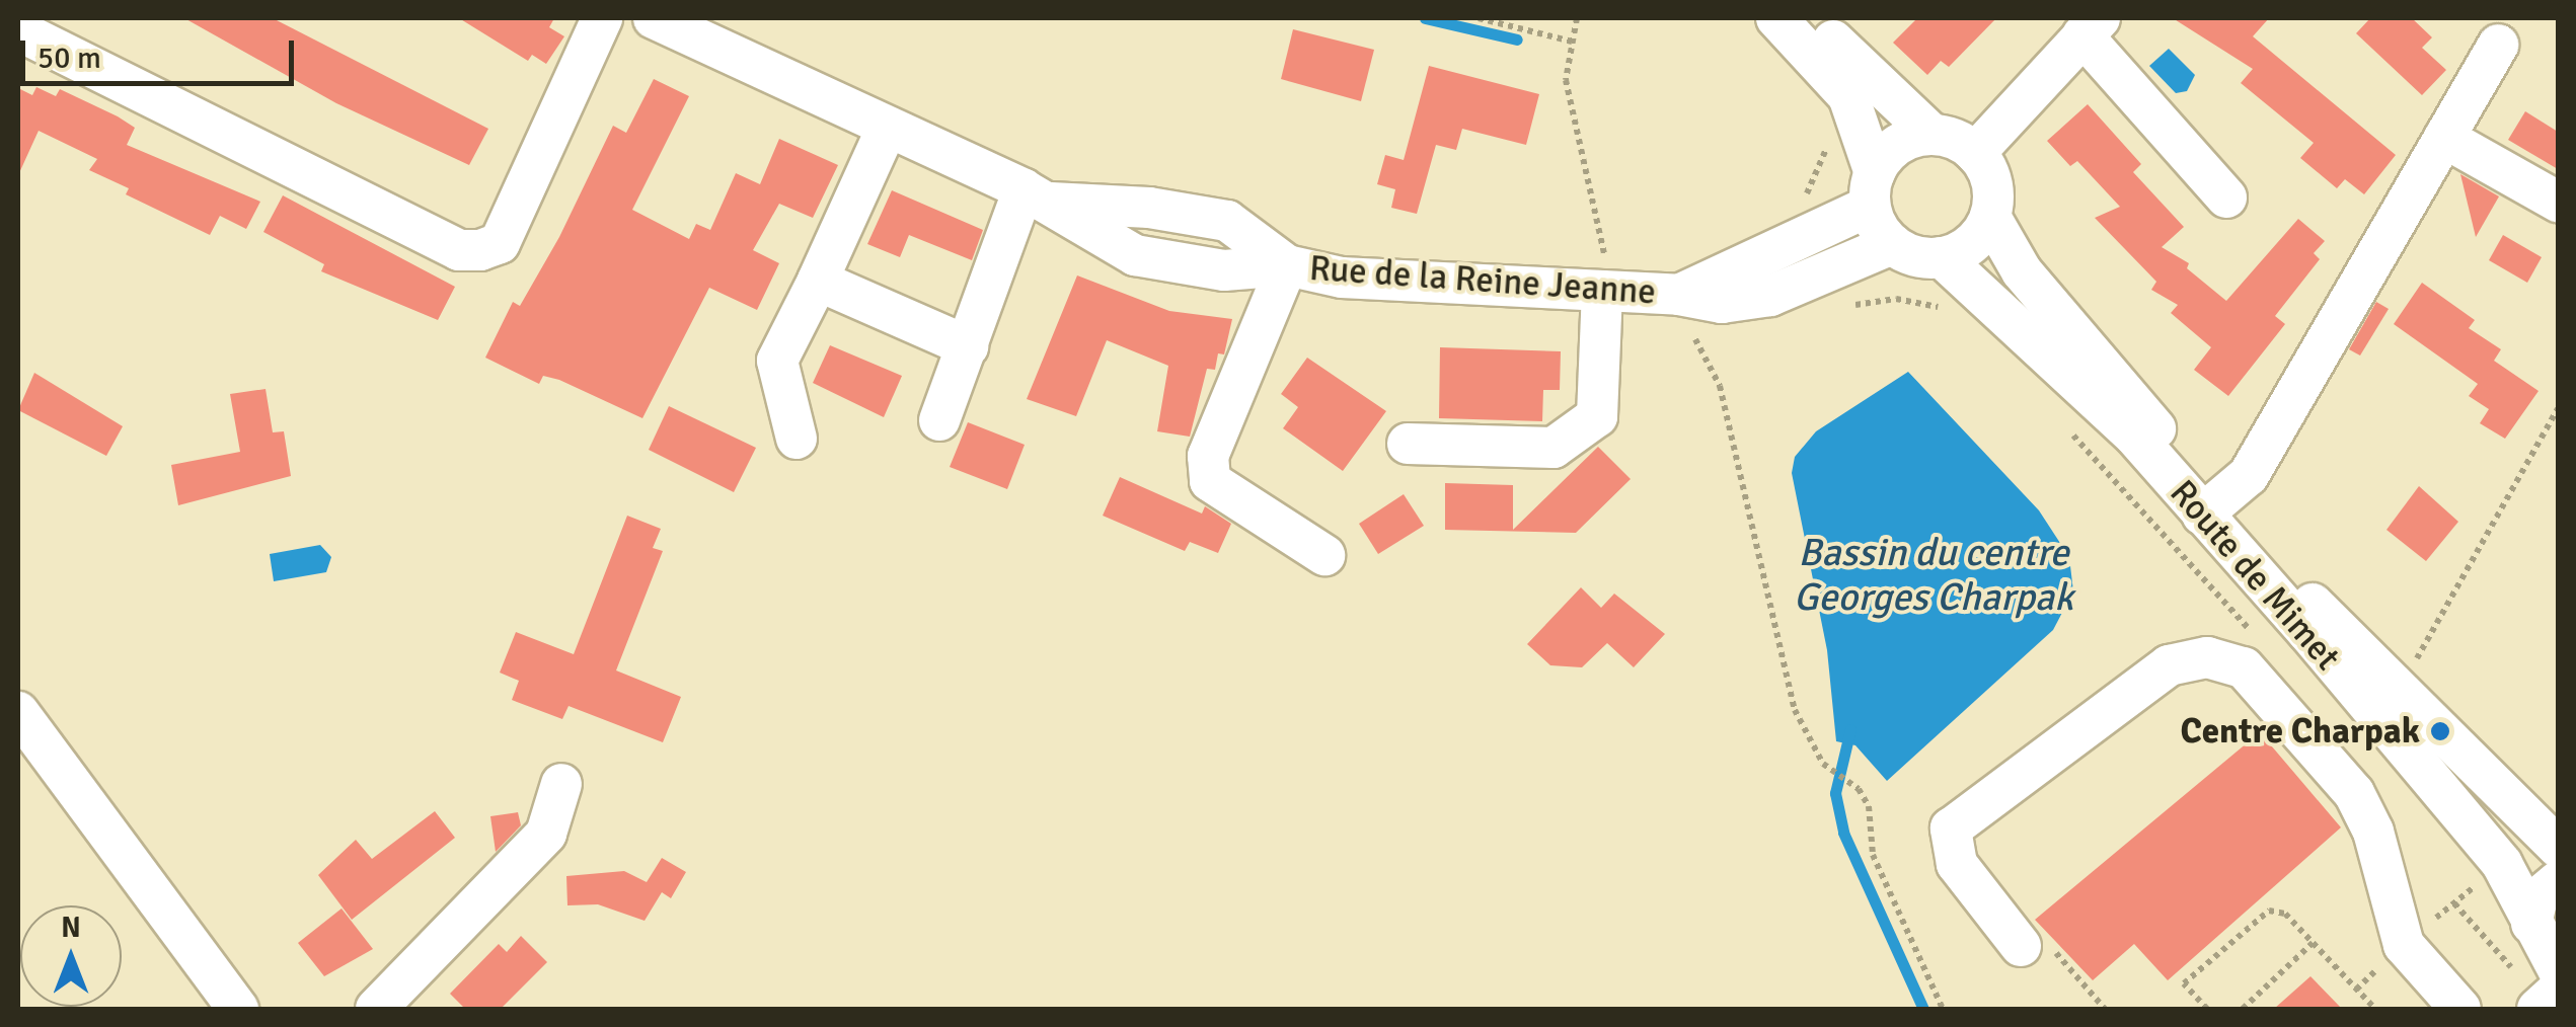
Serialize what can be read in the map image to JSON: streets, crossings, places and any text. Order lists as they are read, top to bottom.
{
  "streets": {
    "street": ["Rue de la Reine Jeanne", "Route de Mimet"]
  },
  "crossings": [
    ["Rue de la Reine Jeanne", "Route de Mimet"]
  ],
  "water": ["Bassin du centre Georges Charpak"],
  "places": ["Centre Charpak"],
  "scale_bar": "50 m",
  "north": "top"
}
